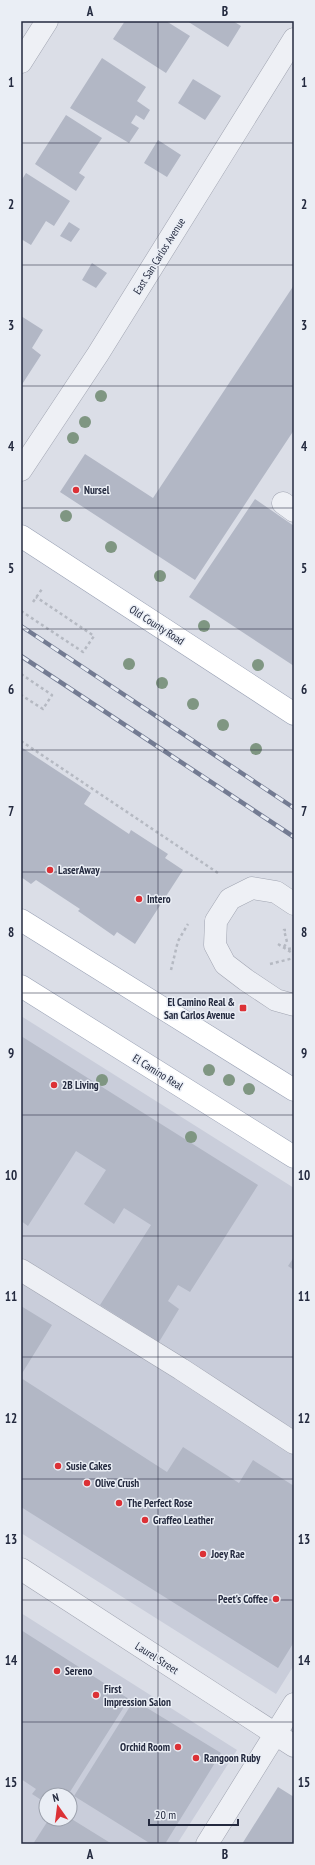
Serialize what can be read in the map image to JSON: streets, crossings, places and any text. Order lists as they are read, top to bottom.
{
  "streets": {
    "main road": ["Old County Road", "El Camino Real"],
    "street": ["East San Carlos Avenue", "Laurel Street"]
  },
  "places": {
    "other": [
      "Nursel",
      "LaserAway",
      "Intero",
      "2B Living",
      "Susie Cakes",
      "Olive Crush",
      "The Perfect Rose",
      "Graffeo Leather",
      "Joey Rae",
      "Peet's Coffee",
      "Sereno",
      "First Impression Salon",
      "Orchid Room",
      "Rangoon Ruby"
    ],
    "transit": ["El Camino Real & San Carlos Avenue"]
  },
  "scale_bar": "20 m",
  "north": "top",
  "grid": {
    "columns": ["A", "B"],
    "rows": [
      "1",
      "2",
      "3",
      "4",
      "5",
      "6",
      "7",
      "8",
      "9",
      "10",
      "11",
      "12",
      "13",
      "14",
      "15"
    ]
  }
}
